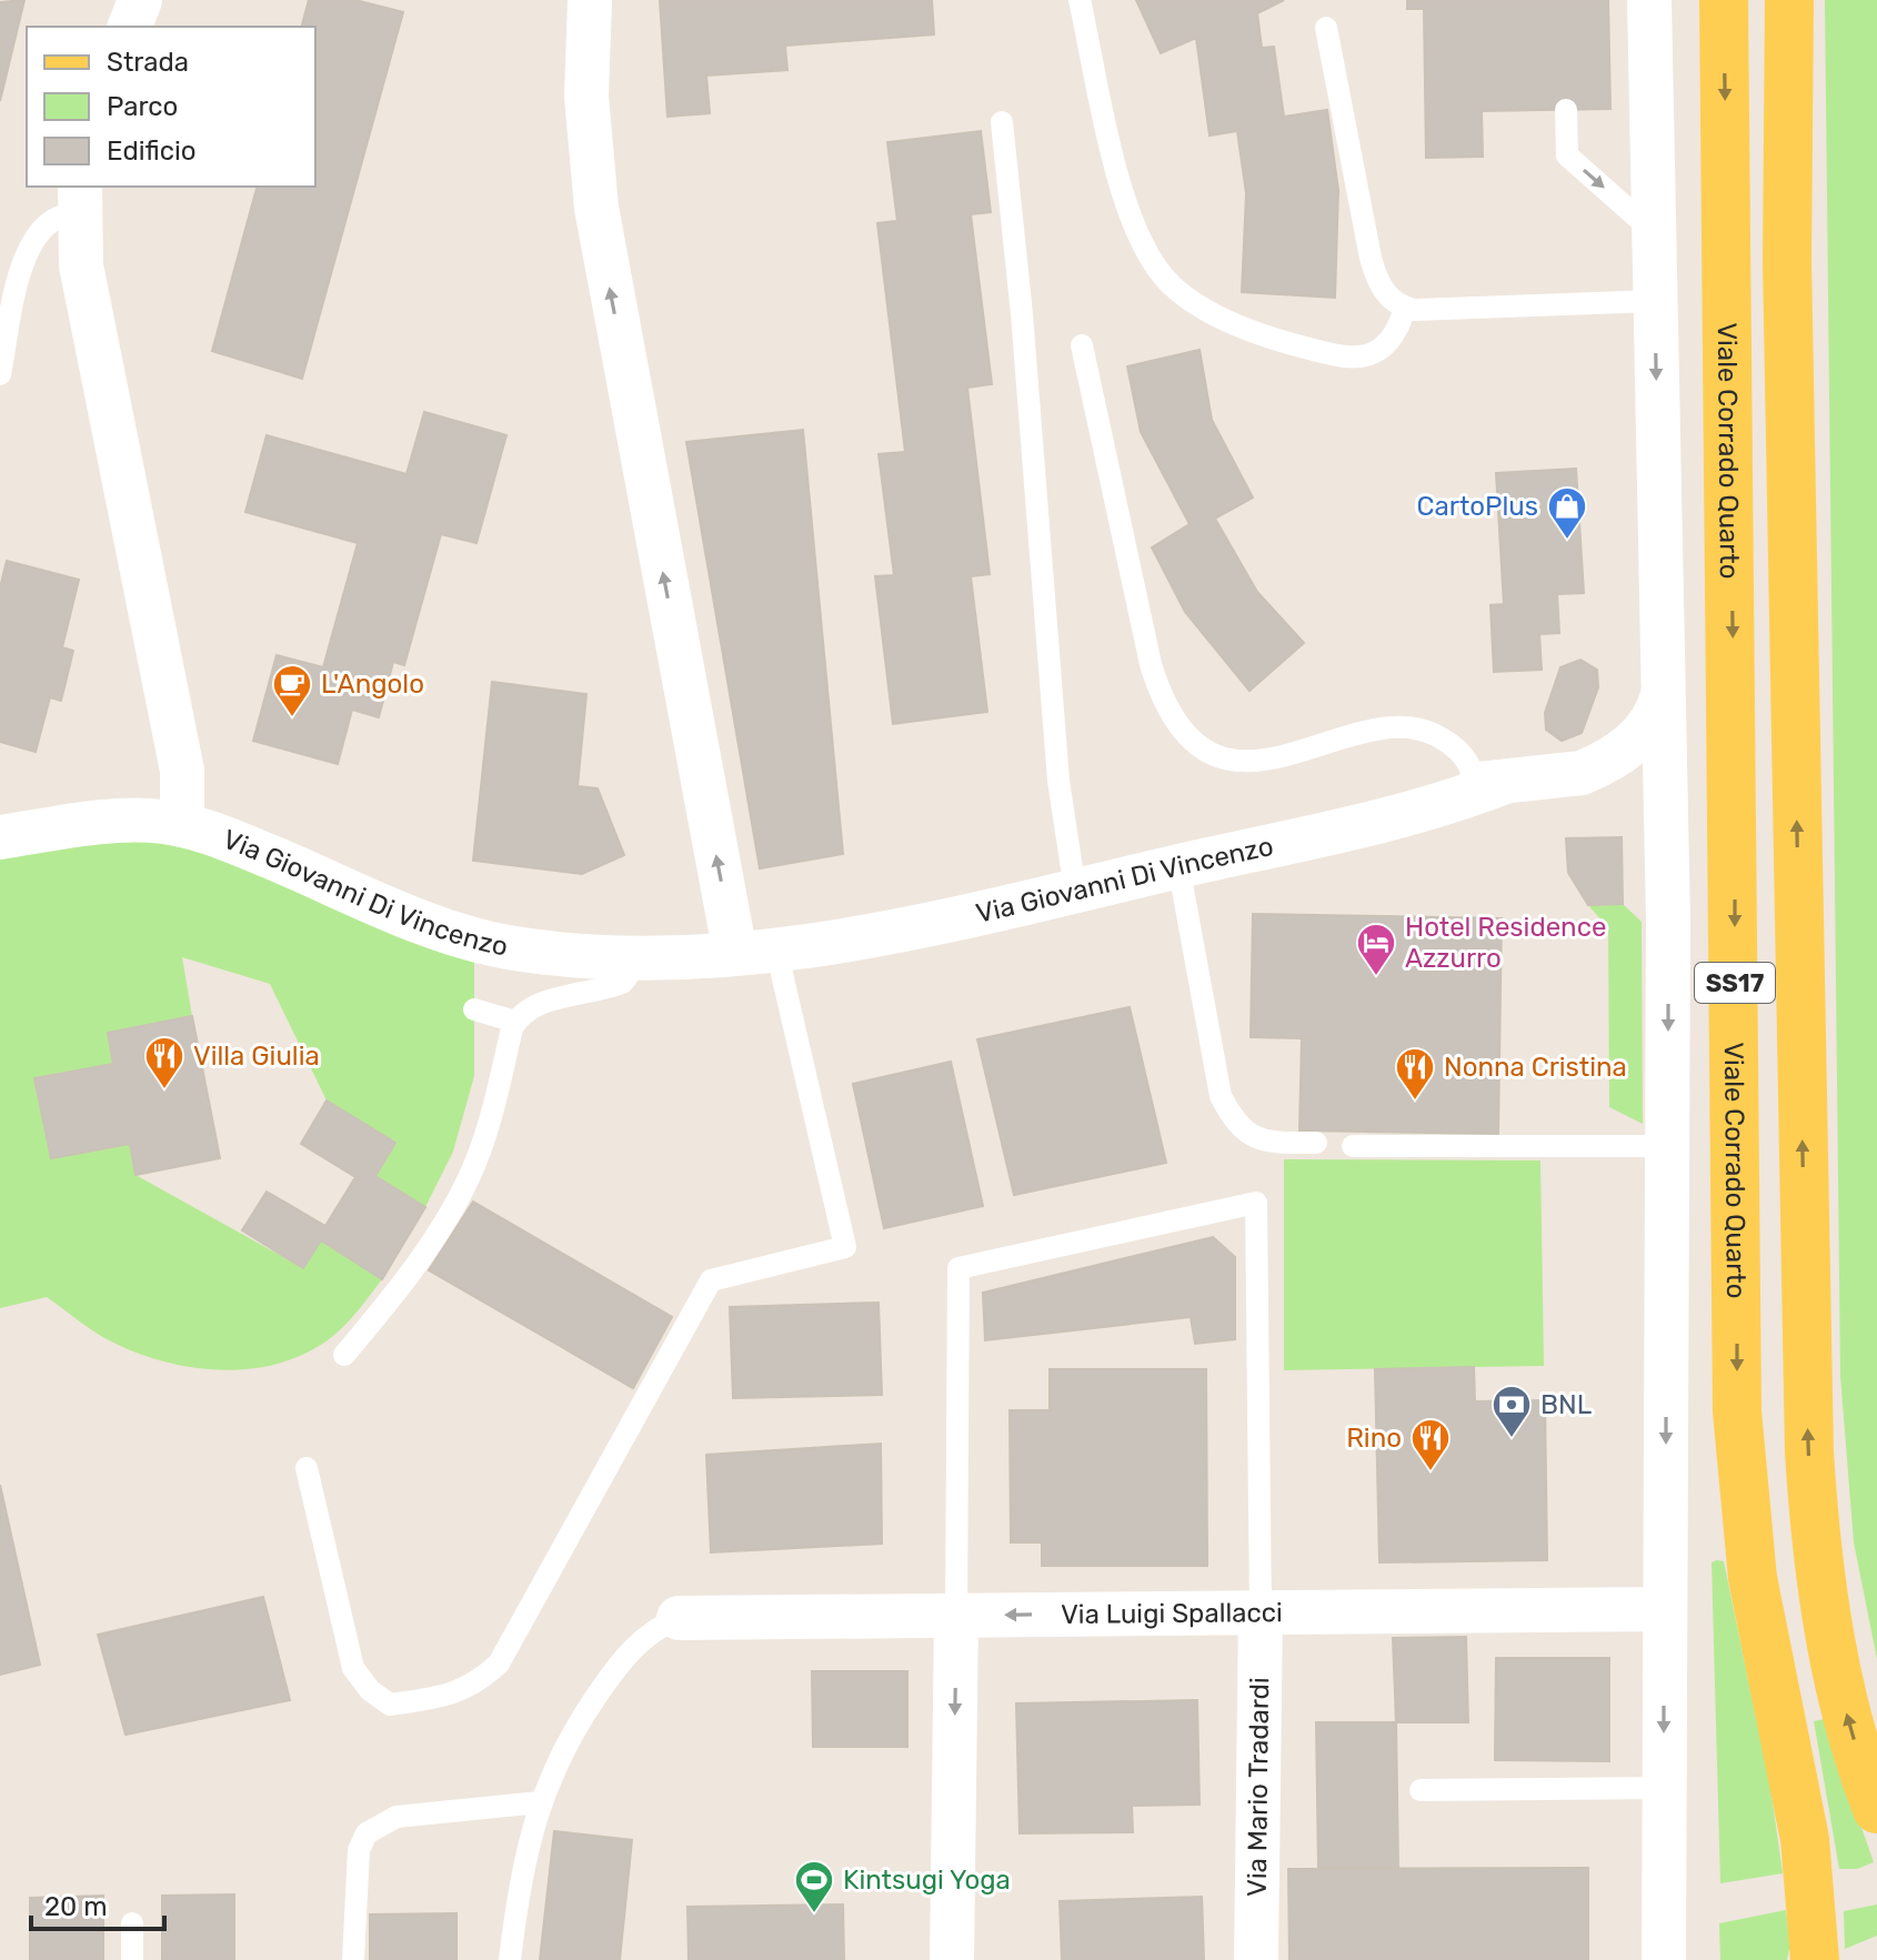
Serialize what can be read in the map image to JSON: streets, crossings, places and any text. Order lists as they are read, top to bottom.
{
  "streets": {
    "main road": ["Viale Corrado Quarto", "SS17"],
    "street": ["Via Giovanni Di Vincenzo", "Via Luigi Spallacci", "Via Mario Tradardi"]
  },
  "crossings": [
    ["Via Luigi Spallacci", "Via Mario Tradardi"]
  ],
  "places": {
    "shop": ["CartoPlus"],
    "cafe": ["L'Angolo"],
    "hotel": ["Hotel Residence Azzurro"],
    "restaurant": ["Villa Giulia", "Nonna Cristina", "Rino"],
    "bank": ["BNL"],
    "sports": ["Kintsugi Yoga"]
  },
  "legend": ["Strada", "Parco", "Edificio"],
  "scale_bar": "20 m"
}
